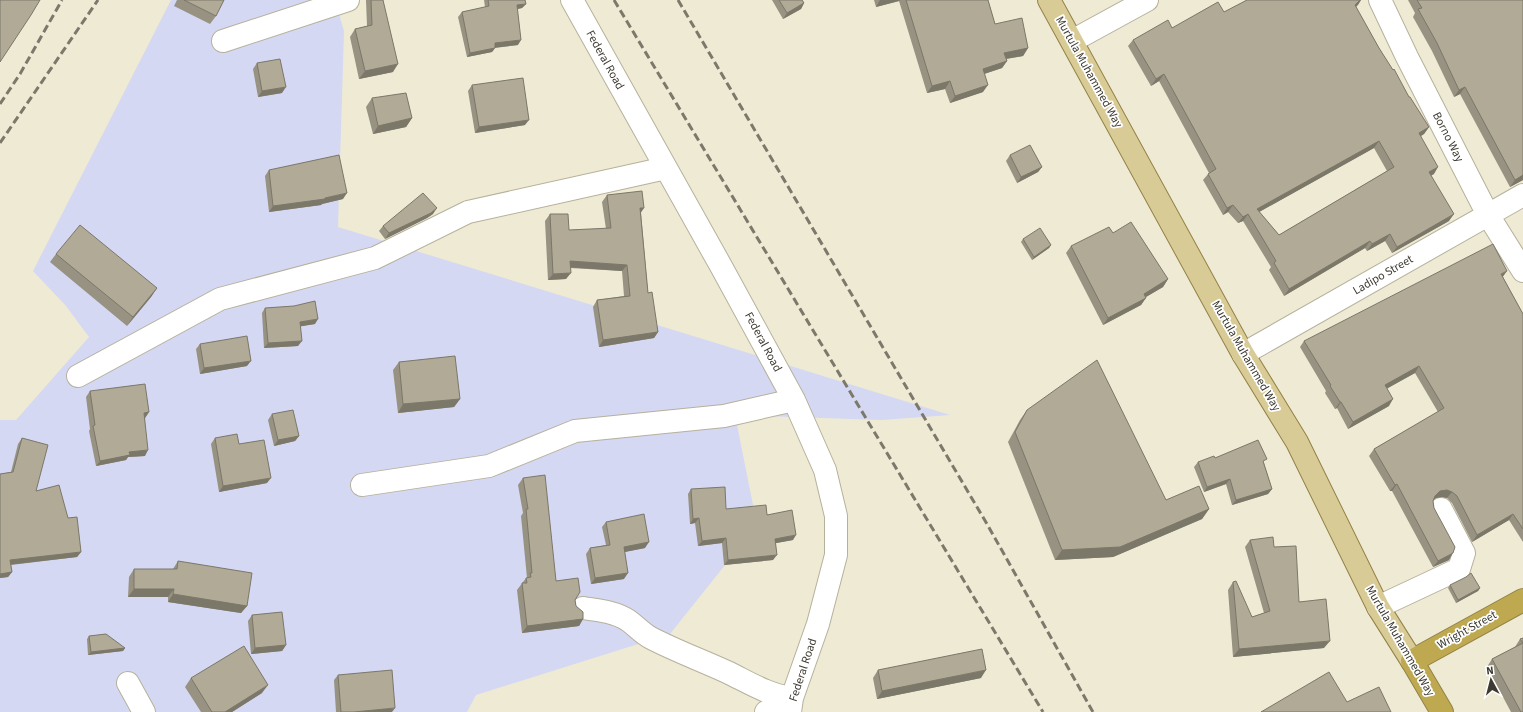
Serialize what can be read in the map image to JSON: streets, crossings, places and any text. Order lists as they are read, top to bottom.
{
  "streets": {
    "highway": ["Murtula Muhammed Way", "Wright Street"],
    "street": ["Federal Road", "Borno Way", "Ladipo Street"]
  },
  "crossings": [
    ["Murtula Muhammed Way", "Ladipo Street"],
    ["Murtula Muhammed Way", "Wright Street"],
    ["Borno Way", "Ladipo Street"]
  ],
  "north": "top"
}
